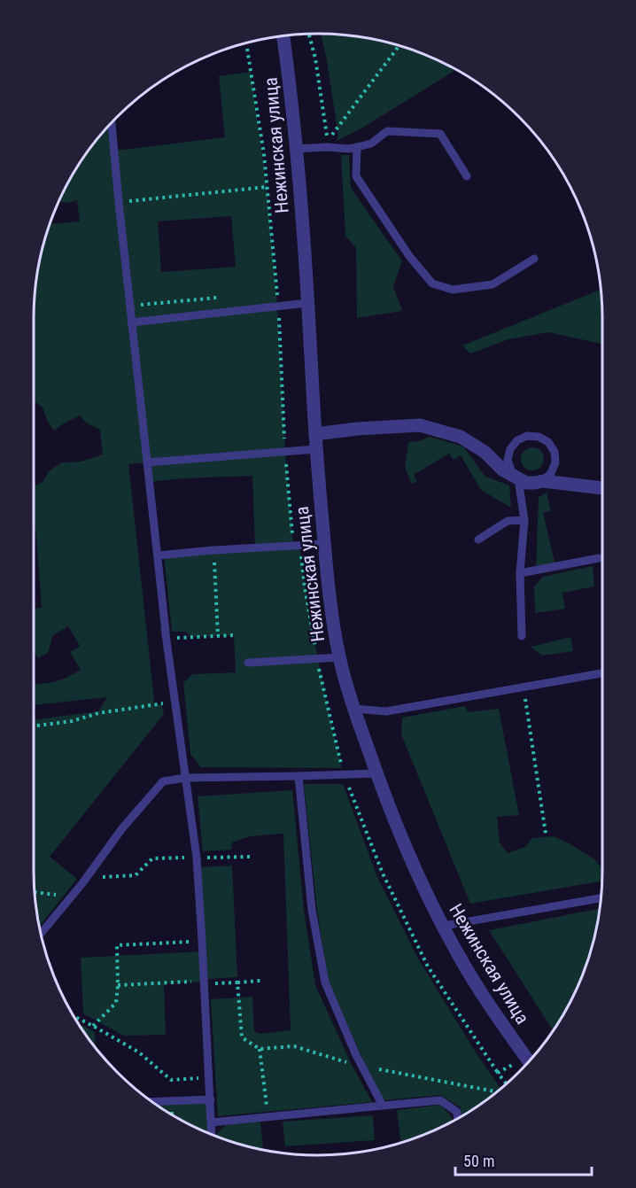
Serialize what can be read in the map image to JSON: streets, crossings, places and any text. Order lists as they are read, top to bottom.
{
  "streets": {
    "street": ["Нежинская улица"]
  },
  "scale_bar": "50 m"
}
